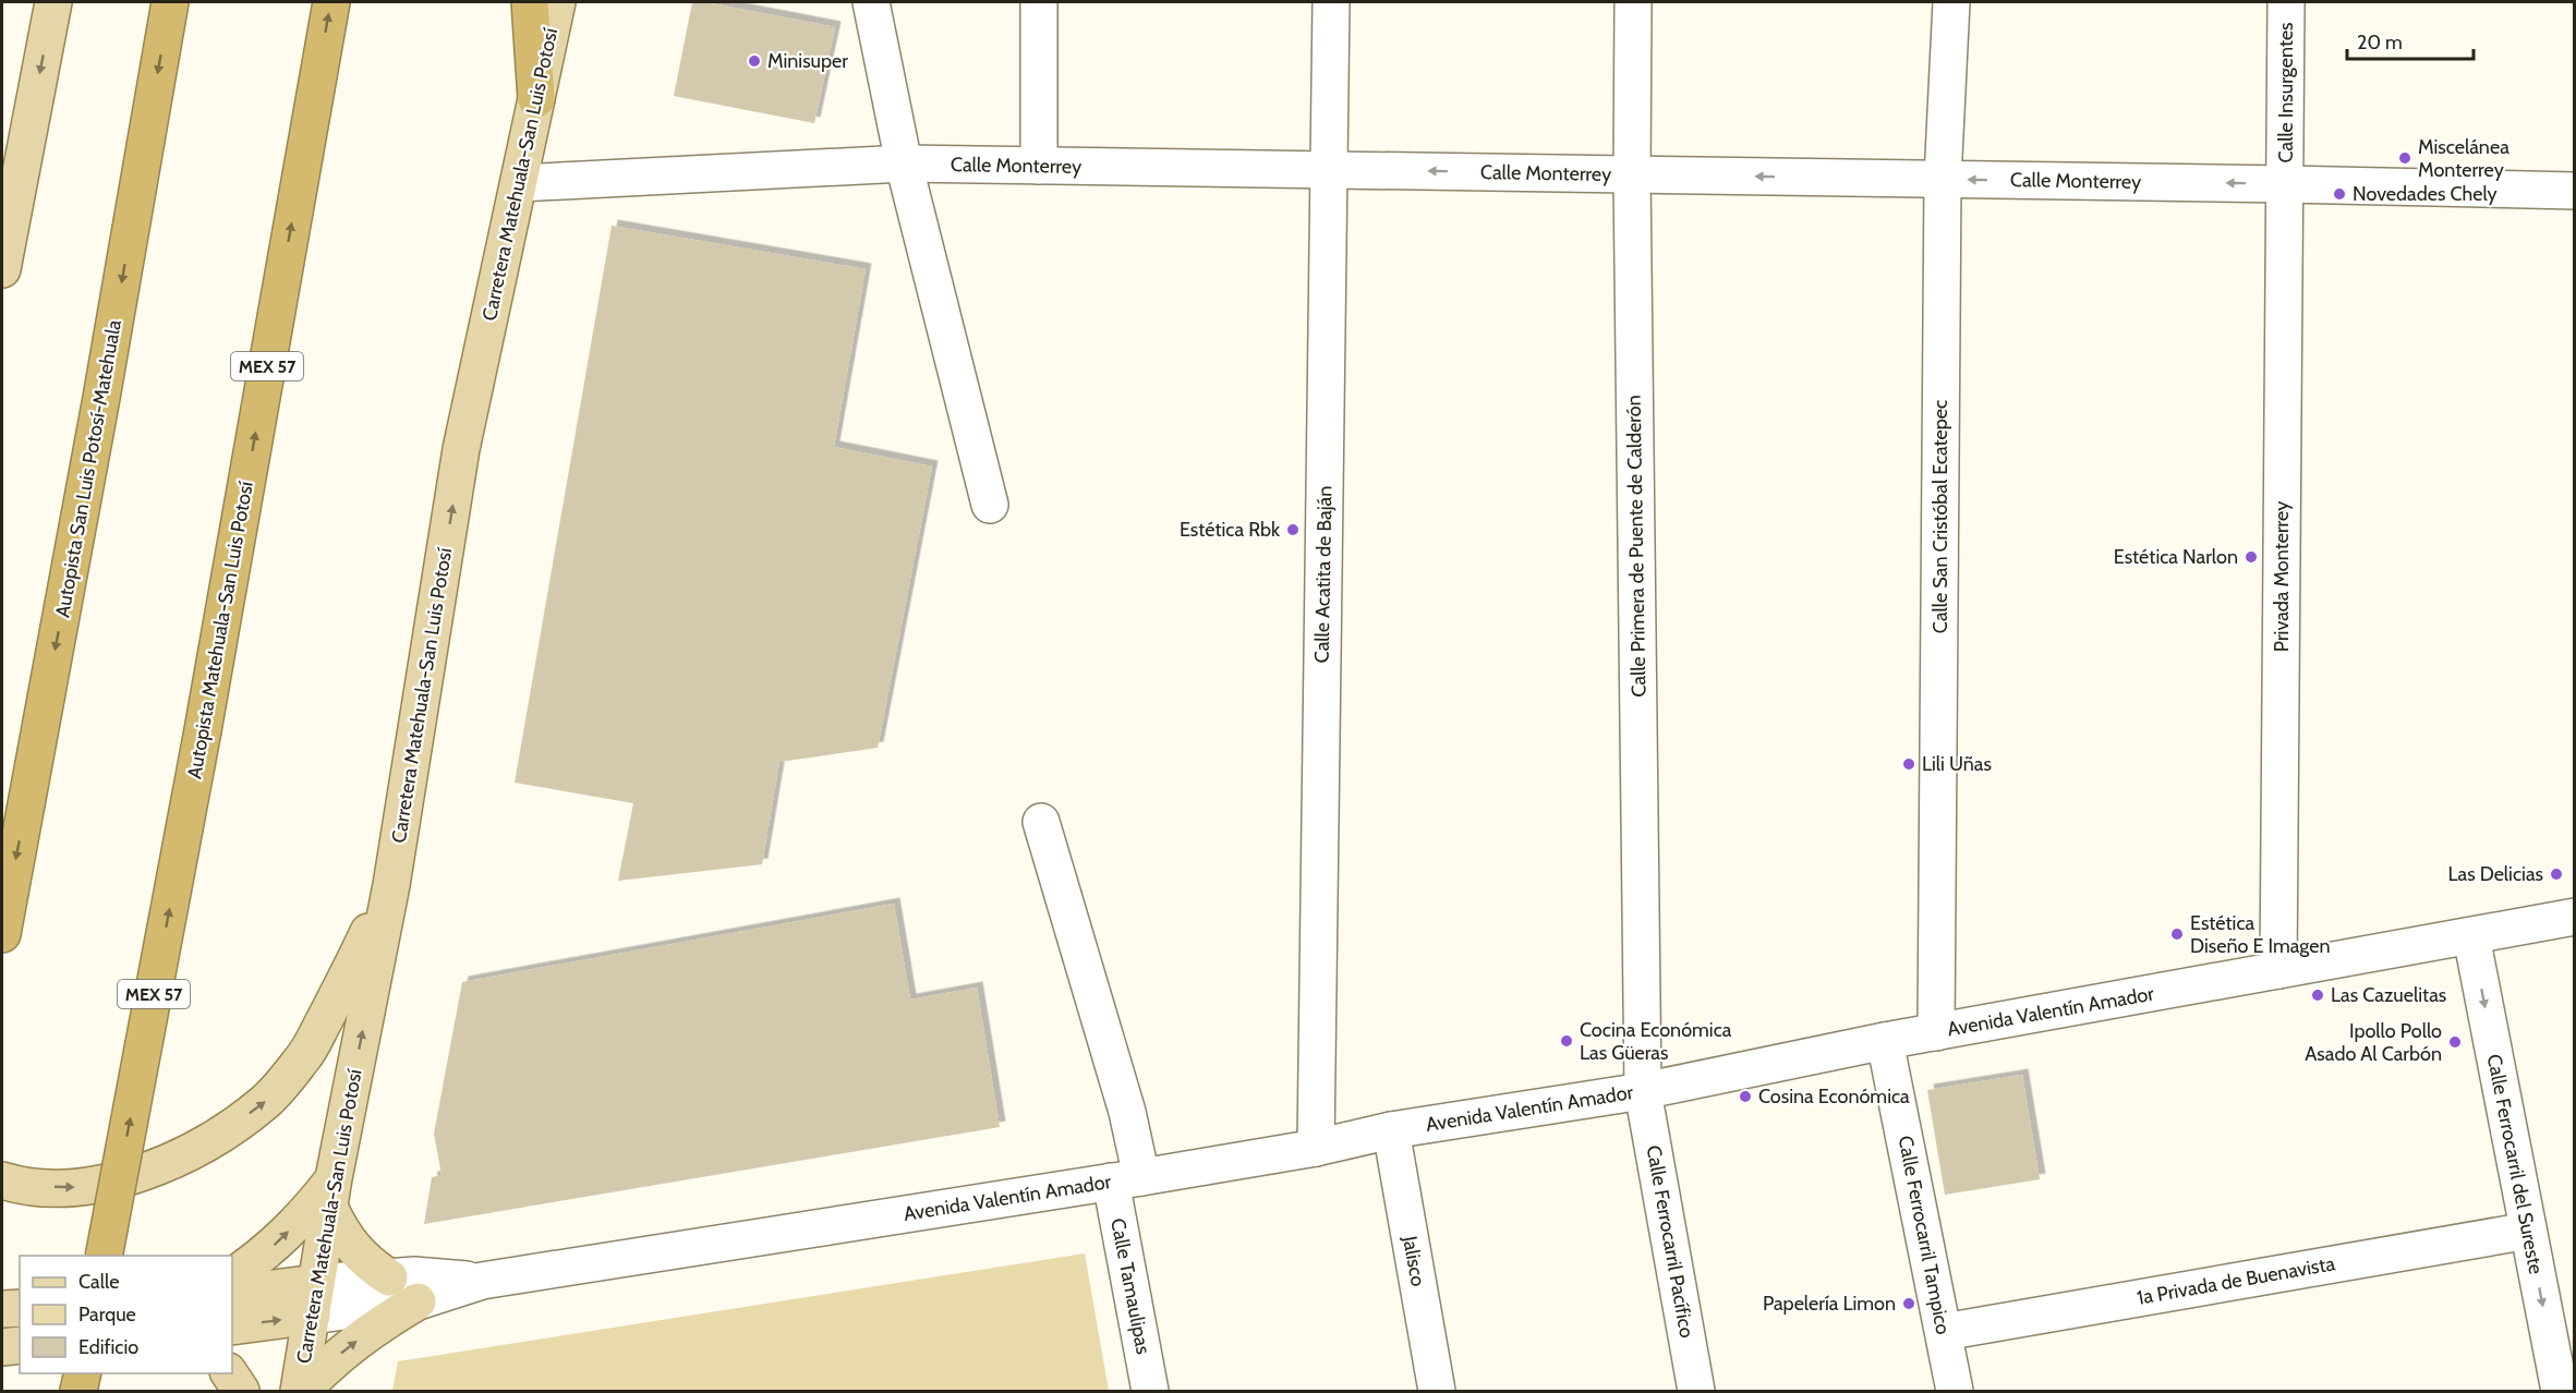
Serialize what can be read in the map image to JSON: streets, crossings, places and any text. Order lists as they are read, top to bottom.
{
  "streets": {
    "highway": ["MEX 57", "Autopista San Luis Potosí-Matehuala", "Autopista Matehuala-San Luis Potosí"],
    "main road": ["Carretera Matehuala-San Luis Potosí", "Avenida Valentín Amador"],
    "street": [
      "Calle Insurgentes",
      "Calle Monterrey",
      "Calle San Cristóbal Ecatepec",
      "Calle Primera de Puente de Calderón",
      "Calle Acatita de Baján",
      "Privada Monterrey",
      "Calle Ferrocarril del Sureste",
      "Calle Ferrocarril Tampico",
      "Calle Ferrocarril Pacífico",
      "Jalisco",
      "1a Privada de Buenavista",
      "Calle Tamaulipas"
    ]
  },
  "crossings": [
    ["Calle Insurgentes", "Calle Monterrey"],
    ["Calle Insurgentes", "Privada Monterrey"],
    ["Calle Monterrey", "Carretera Matehuala-San Luis Potosí"],
    ["Calle Monterrey", "Calle San Cristóbal Ecatepec"],
    ["Calle Monterrey", "Calle Primera de Puente de Calderón"],
    ["Calle Monterrey", "Calle Acatita de Baján"],
    ["Calle Monterrey", "Privada Monterrey"],
    ["Carretera Matehuala-San Luis Potosí", "Avenida Valentín Amador"],
    ["Calle San Cristóbal Ecatepec", "Avenida Valentín Amador"],
    ["Calle Primera de Puente de Calderón", "Avenida Valentín Amador"],
    ["Calle Primera de Puente de Calderón", "Calle Ferrocarril Pacífico"],
    ["Calle Acatita de Baján", "Avenida Valentín Amador"],
    ["Privada Monterrey", "Avenida Valentín Amador"],
    ["Avenida Valentín Amador", "Calle Ferrocarril del Sureste"],
    ["Avenida Valentín Amador", "Calle Ferrocarril Tampico"],
    ["Avenida Valentín Amador", "Calle Ferrocarril Pacífico"],
    ["Avenida Valentín Amador", "Jalisco"],
    ["Avenida Valentín Amador", "Calle Tamaulipas"],
    ["Calle Ferrocarril del Sureste", "1a Privada de Buenavista"],
    ["Calle Ferrocarril Tampico", "1a Privada de Buenavista"]
  ],
  "one_way": [
    "Calle Monterrey",
    "Carretera Matehuala-San Luis Potosí",
    "Autopista San Luis Potosí-Matehuala",
    "Autopista Matehuala-San Luis Potosí",
    "Calle Ferrocarril del Sureste"
  ],
  "places": [
    "Minisuper",
    "Miscelánea Monterrey",
    "Novedades Chely",
    "Estética Rbk",
    "Estética Narlon",
    "Lili Uñas",
    "Las Delicias",
    "Estética Diseño E Imagen",
    "Las Cazuelitas",
    "Cocina Económica Las Güeras",
    "Ipollo Pollo Asado Al Carbón",
    "Cosina Económica",
    "Papelería Limon"
  ],
  "legend": ["Calle", "Parque", "Edificio"],
  "scale_bar": "20 m"
}
